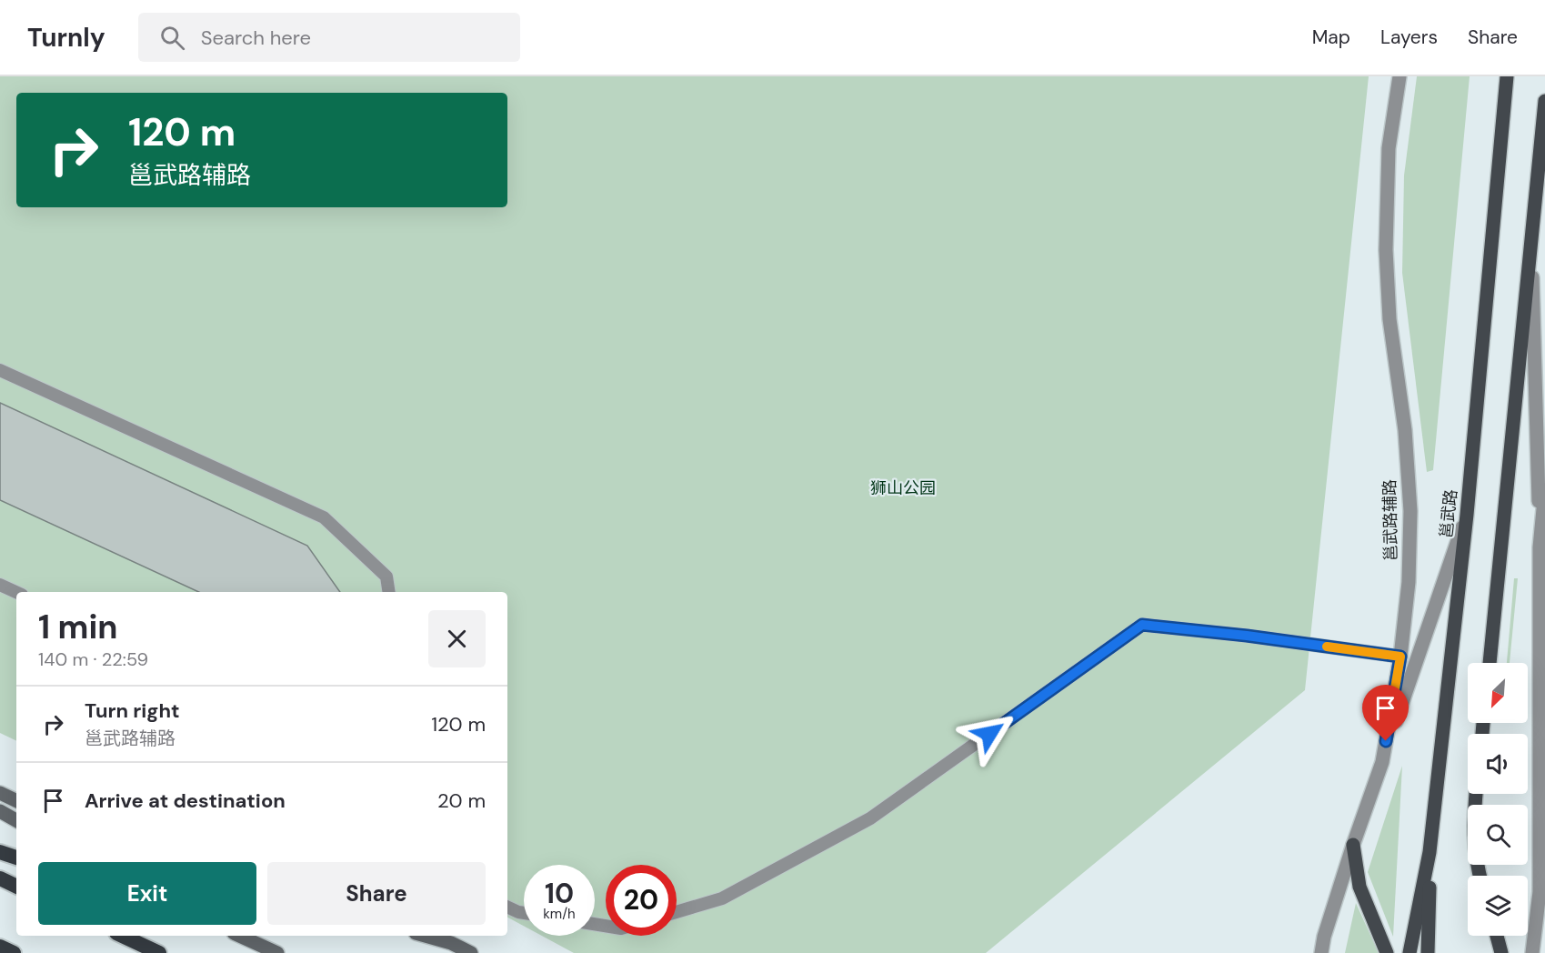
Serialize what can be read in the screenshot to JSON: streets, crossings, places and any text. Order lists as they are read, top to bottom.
{
  "streets": {
    "main road": ["邕武路"],
    "street": ["邕武路辅路"]
  },
  "parks": ["狮山公园"],
  "north": "bottom left",
  "page": {
    "header": "Turnly",
    "search": "Search here",
    "nav": ["Map", "Layers", "Share"],
    "turn": ["120 m", "邕武路辅路"],
    "heading": ["1 min", "140 m · 22:59"],
    "list": [
      {
        "name": "Turn right",
        "note": "邕武路辅路",
        "value": "120 m"
      },
      {
        "name": "Arrive at destination",
        "value": "20 m"
      }
    ],
    "buttons": ["Exit", "Share"],
    "speed": "10 km/h",
    "limit": "20"
  }
}
